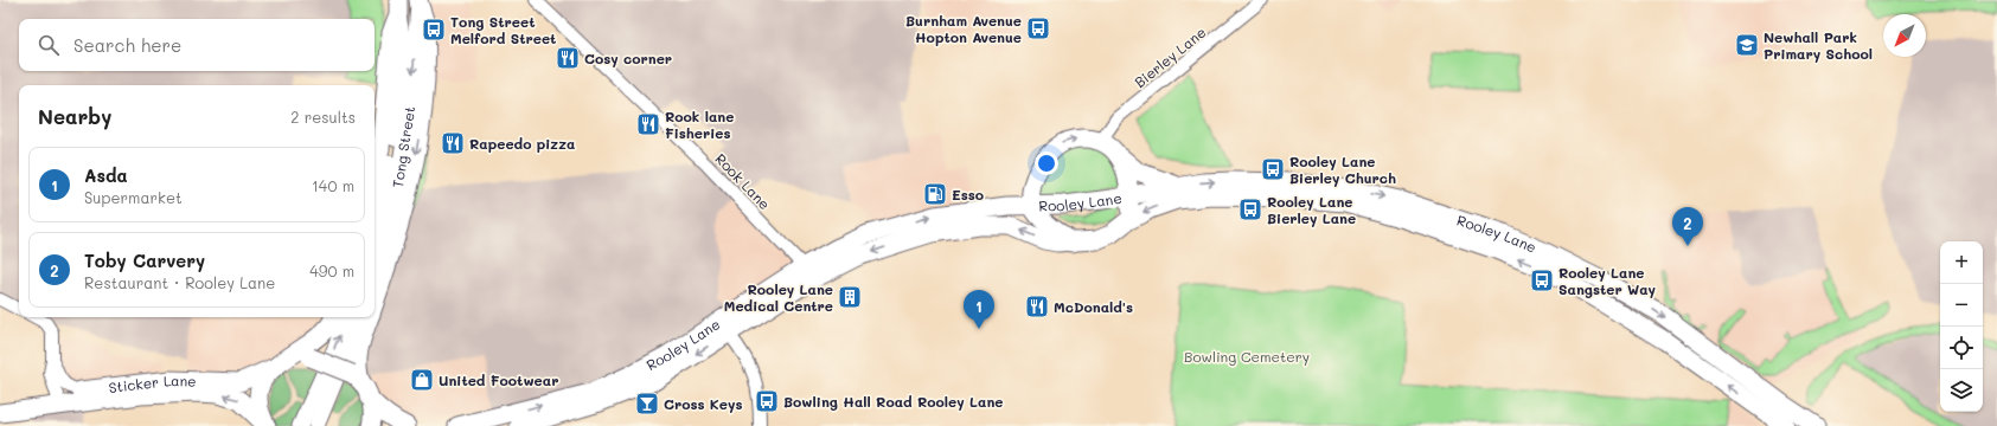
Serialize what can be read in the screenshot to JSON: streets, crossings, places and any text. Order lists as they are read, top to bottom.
{
  "streets": {
    "highway": ["Rooley Lane", "Sticker Lane"],
    "main road": ["Tong Street"],
    "street": ["Bierley Lane", "Rook Lane"]
  },
  "crossings": [
    ["Bierley Lane", "Rooley Lane"],
    ["Rook Lane", "Rooley Lane"]
  ],
  "parks": ["Bowling Cemetery"],
  "places": {
    "bus stop": [
      "Burnham Avenue Hopton Avenue",
      "Tong Street Melford Street",
      "Rooley Lane Bierley Church",
      "Rooley Lane Bierley Lane",
      "Rooley Lane Sangster Way",
      "Bowling Hall Road Rooley Lane"
    ],
    "school or university": ["Newhall Park Primary School"],
    "restaurant": [
      "Cosy corner",
      "Rook lane Fisheries",
      "Rapeedo pizza",
      "McDonald's"
    ],
    "fuel station": ["Esso"],
    "building": ["Rooley Lane Medical Centre"],
    "shop": ["United Footwear"],
    "bar": ["Cross Keys"]
  },
  "north": "bottom left",
  "page": {
    "search": "Search here",
    "heading": ["Nearby", "2 results"],
    "list": [
      {
        "mark": "1",
        "name": "Asda",
        "note": "Supermarket",
        "value": "140 m"
      },
      {
        "mark": "2",
        "name": "Toby Carvery",
        "note": "Restaurant · Rooley Lane",
        "value": "490 m"
      }
    ],
    "pins": ["2", "1"],
    "map_buttons": ["+", "−"]
  }
}
